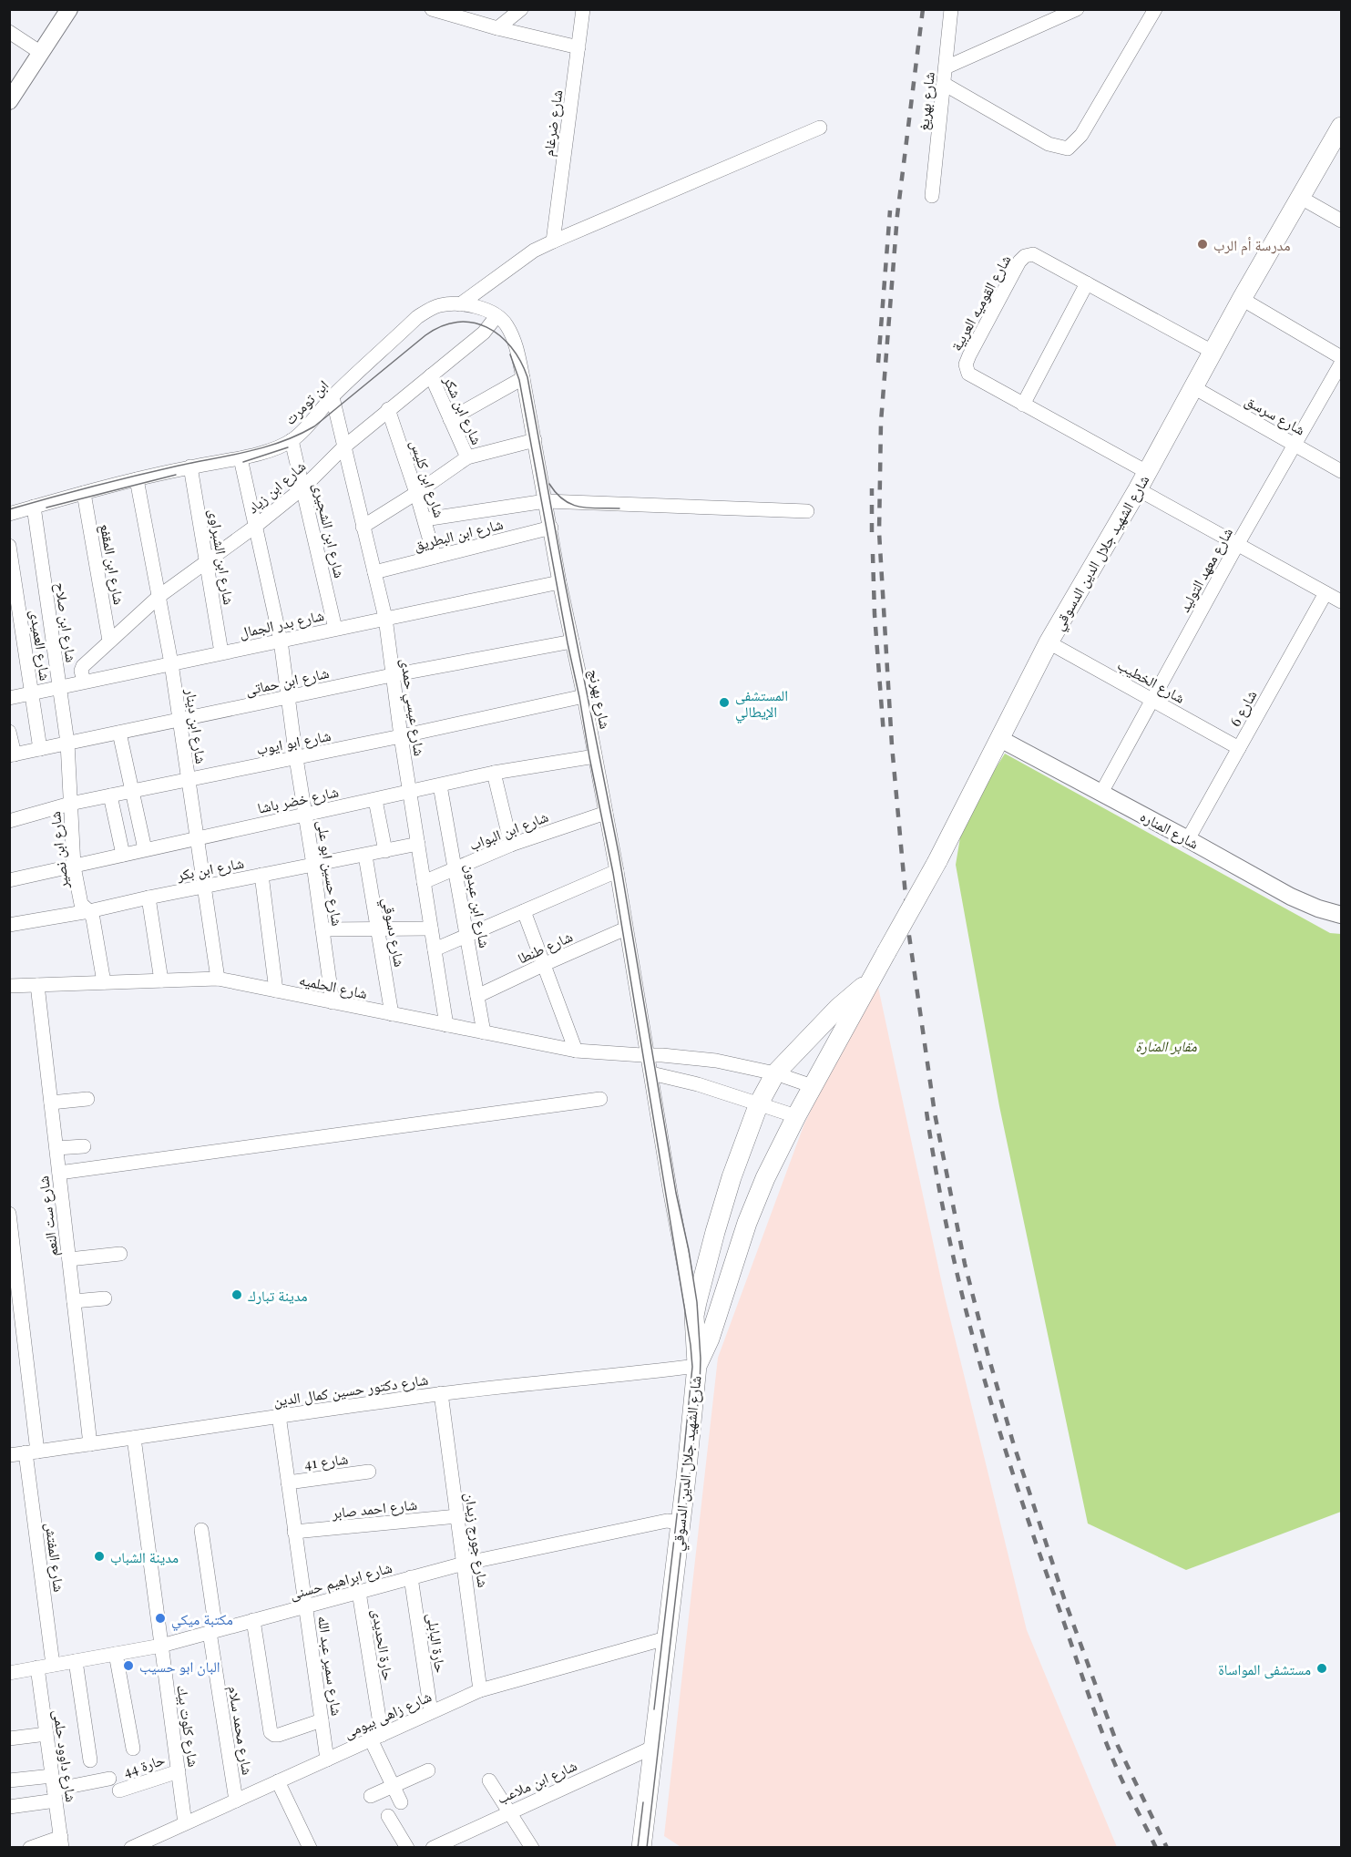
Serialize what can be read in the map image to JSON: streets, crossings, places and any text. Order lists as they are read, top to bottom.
{
  "streets": {
    "main road": ["شارع الشهيد جلال الدين الدسوقي"],
    "street": [
      "شارع بهريغ",
      "شارع ضرغام",
      "شارع القوميه العربية",
      "ابن تومرت",
      "شارع ابن شكر",
      "شارع سرسق",
      "شارع ابن كليس",
      "شارع ابن زياد",
      "شارع ابن الشجيرى",
      "شارع ابن البطريق",
      "شارع ابن الشبراوى",
      "شارع ابن المقفع",
      "شارع معهد التوليد",
      "شارع ابن صلاح",
      "شارع بدر الجمال",
      "شارع العميدى",
      "شارع ابن حماتى",
      "شارع الخطيب",
      "شارع بهرنج",
      "شارع عيسي حمدى",
      "شارع 6",
      "شارع ابن دينار",
      "شارع ابو ايوب",
      "شارع خضر باشا",
      "شارع المناره",
      "شارع ابن البواب",
      "شارع ابن نصير",
      "شارع ابن بكر",
      "شارع حسين ابو على",
      "شارع ابن عبدون",
      "شارع دسوقي",
      "شارع طنطا",
      "شارع الحلميه",
      "شارع ست النعم",
      "شارع دكتور حسين كمال الدين",
      "شارع 41",
      "شارع احمد صابر",
      "شارع جورج زيدان",
      "شارع المفتش",
      "شارع ابراهيم حسنى",
      "حارة البابلى",
      "حارة الحديدى",
      "شارع سمير عبد الله",
      "شارع زاهى بيومى",
      "شارع كلوت بيك",
      "شارع محمد سلام",
      "شارع داوود حلمى",
      "حارة 44",
      "شارع ابن ملاعب"
    ]
  },
  "crossings": [
    ["شارع القوميه العربية", "شارع الشهيد جلال الدين الدسوقي"],
    ["ابن تومرت", "شارع ابن زياد"],
    ["ابن تومرت", "شارع ابن الشجيرى"],
    ["ابن تومرت", "شارع ابن الشبراوى"],
    ["ابن تومرت", "شارع ابن المقفع"],
    ["ابن تومرت", "شارع ابن صلاح"],
    ["ابن تومرت", "شارع بهرنج"],
    ["ابن تومرت", "شارع عيسي حمدى"],
    ["ابن تومرت", "شارع ابن دينار"],
    ["ابن تومرت", "شارع حسين ابو على"],
    ["شارع ابن شكر", "شارع ابن كليس"],
    ["شارع ابن شكر", "شارع ابن زياد"],
    ["شارع ابن شكر", "شارع بهرنج"],
    ["شارع ابن شكر", "شارع عيسي حمدى"],
    ["شارع سرسق", "شارع الشهيد جلال الدين الدسوقي"],
    ["شارع سرسق", "شارع معهد التوليد"],
    ["شارع ابن كليس", "شارع ابن زياد"],
    ["شارع ابن كليس", "شارع ابن البطريق"],
    ["شارع ابن زياد", "شارع ابن الشجيرى"],
    ["شارع ابن زياد", "شارع ابن الشبراوى"],
    ["شارع ابن زياد", "شارع ابن المقفع"],
    ["شارع ابن زياد", "شارع بدر الجمال"],
    ["شارع ابن زياد", "شارع بهرنج"],
    ["شارع ابن زياد", "شارع عيسي حمدى"],
    ["شارع ابن زياد", "شارع ابن دينار"],
    ["شارع ابن زياد", "شارع حسين ابو على"],
    ["شارع ابن الشجيرى", "شارع بدر الجمال"],
    ["شارع ابن البطريق", "شارع بهرنج"],
    ["شارع ابن البطريق", "شارع عيسي حمدى"],
    ["شارع الشهيد جلال الدين الدسوقي", "شارع الخطيب"],
    ["شارع الشهيد جلال الدين الدسوقي", "شارع بهرنج"],
    ["شارع الشهيد جلال الدين الدسوقي", "شارع المناره"],
    ["شارع الشهيد جلال الدين الدسوقي", "شارع الحلميه"],
    ["شارع الشهيد جلال الدين الدسوقي", "شارع دكتور حسين كمال الدين"],
    ["شارع الشهيد جلال الدين الدسوقي", "شارع ابراهيم حسنى"],
    ["شارع الشهيد جلال الدين الدسوقي", "شارع زاهى بيومى"],
    ["شارع الشهيد جلال الدين الدسوقي", "شارع ابن ملاعب"],
    ["شارع ابن الشبراوى", "شارع بدر الجمال"],
    ["شارع معهد التوليد", "شارع الخطيب"],
    ["شارع معهد التوليد", "شارع المناره"],
    ["شارع ابن صلاح", "شارع بدر الجمال"],
    ["شارع ابن صلاح", "شارع ابن حماتى"],
    ["شارع ابن صلاح", "شارع ابن نصير"],
    ["شارع بدر الجمال", "شارع العميدى"],
    ["شارع بدر الجمال", "شارع بهرنج"],
    ["شارع بدر الجمال", "شارع عيسي حمدى"],
    ["شارع بدر الجمال", "شارع ابن دينار"],
    ["شارع بدر الجمال", "شارع حسين ابو على"],
    ["شارع العميدى", "شارع ابن حماتى"],
    ["شارع ابن حماتى", "شارع بهرنج"],
    ["شارع ابن حماتى", "شارع عيسي حمدى"],
    ["شارع ابن حماتى", "شارع ابن دينار"],
    ["شارع ابن حماتى", "شارع ابن نصير"],
    ["شارع ابن حماتى", "شارع حسين ابو على"],
    ["شارع الخطيب", "شارع 6"],
    ["شارع بهرنج", "شارع ابو ايوب"],
    ["شارع بهرنج", "شارع خضر باشا"],
    ["شارع بهرنج", "شارع ابن البواب"],
    ["شارع بهرنج", "شارع طنطا"],
    ["شارع بهرنج", "شارع الحلميه"],
    ["شارع عيسي حمدى", "شارع ابو ايوب"],
    ["شارع عيسي حمدى", "شارع خضر باشا"],
    ["شارع عيسي حمدى", "شارع ابن البواب"],
    ["شارع عيسي حمدى", "شارع ابن بكر"],
    ["شارع عيسي حمدى", "شارع الحلميه"],
    ["شارع 6", "شارع المناره"],
    ["شارع ابن دينار", "شارع ابو ايوب"],
    ["شارع ابن دينار", "شارع خضر باشا"],
    ["شارع ابن دينار", "شارع ابن بكر"],
    ["شارع ابن دينار", "شارع الحلميه"],
    ["شارع ابو ايوب", "شارع ابن نصير"],
    ["شارع ابو ايوب", "شارع حسين ابو على"],
    ["شارع خضر باشا", "شارع ابن نصير"],
    ["شارع خضر باشا", "شارع حسين ابو على"],
    ["شارع خضر باشا", "شارع ابن عبدون"],
    ["شارع ابن البواب", "شارع ابن عبدون"],
    ["شارع ابن نصير", "شارع ابن بكر"],
    ["شارع ابن نصير", "شارع الحلميه"],
    ["شارع ابن بكر", "شارع حسين ابو على"],
    ["شارع ابن بكر", "شارع دسوقي"],
    ["شارع حسين ابو على", "شارع الحلميه"],
    ["شارع ابن عبدون", "شارع طنطا"],
    ["شارع ابن عبدون", "شارع الحلميه"],
    ["شارع دسوقي", "شارع الحلميه"],
    ["شارع الحلميه", "شارع ست النعم"],
    ["شارع ست النعم", "شارع دكتور حسين كمال الدين"],
    ["شارع دكتور حسين كمال الدين", "شارع جورج زيدان"],
    ["شارع دكتور حسين كمال الدين", "شارع المفتش"],
    ["شارع دكتور حسين كمال الدين", "شارع سمير عبد الله"],
    ["شارع دكتور حسين كمال الدين", "شارع كلوت بيك"],
    ["شارع 41", "شارع سمير عبد الله"],
    ["شارع احمد صابر", "شارع جورج زيدان"],
    ["شارع احمد صابر", "شارع سمير عبد الله"],
    ["شارع جورج زيدان", "شارع ابراهيم حسنى"],
    ["شارع جورج زيدان", "شارع زاهى بيومى"],
    ["شارع المفتش", "شارع ابراهيم حسنى"],
    ["شارع ابراهيم حسنى", "حارة البابلى"],
    ["شارع ابراهيم حسنى", "حارة الحديدى"],
    ["شارع ابراهيم حسنى", "شارع سمير عبد الله"],
    ["شارع ابراهيم حسنى", "شارع كلوت بيك"],
    ["شارع ابراهيم حسنى", "شارع محمد سلام"],
    ["شارع ابراهيم حسنى", "شارع داوود حلمى"],
    ["حارة البابلى", "شارع زاهى بيومى"],
    ["حارة الحديدى", "شارع زاهى بيومى"],
    ["شارع سمير عبد الله", "شارع زاهى بيومى"],
    ["شارع زاهى بيومى", "شارع كلوت بيك"],
    ["شارع زاهى بيومى", "شارع محمد سلام"],
    ["شارع كلوت بيك", "حارة 44"]
  ],
  "parks": ["مقابر المنارة"],
  "places": [
    "مدرسة أم الرب",
    "المستشفى الإيطالي",
    "مدينة تبارك",
    "مدينة الشباب",
    "مكتبة ميكي",
    "البان ابو حسيب",
    "مستشفى المواساة"
  ]
}
